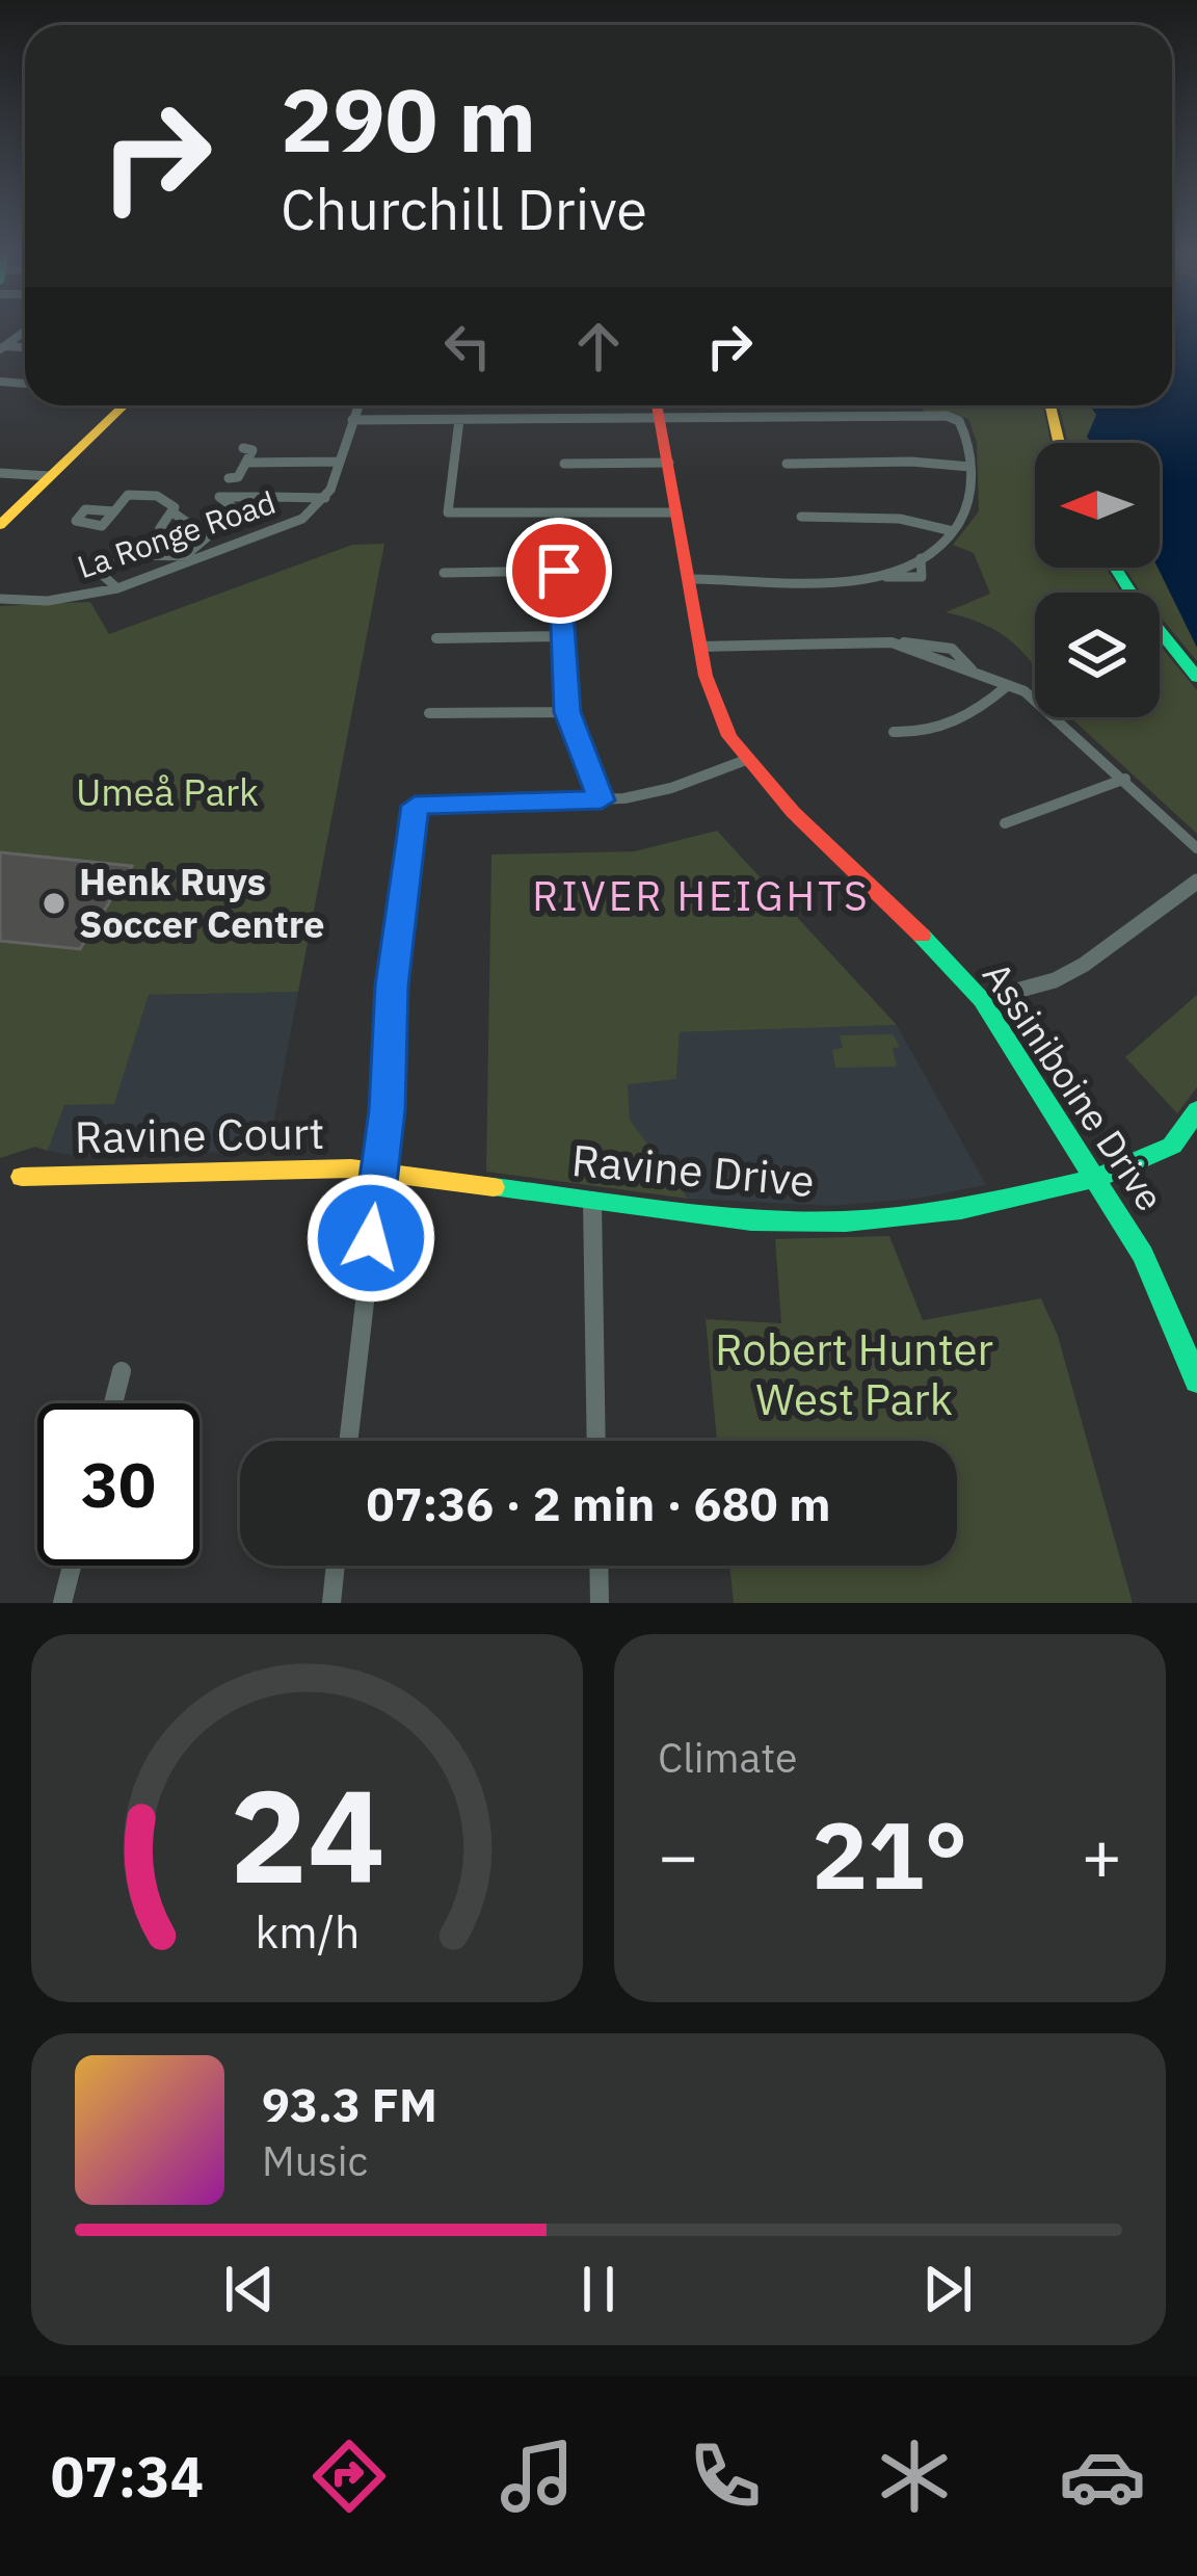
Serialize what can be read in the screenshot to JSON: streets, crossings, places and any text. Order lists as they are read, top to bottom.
{
  "streets": {
    "street": [
      "La Ronge Road",
      "Assiniboine Drive",
      "Ravine Court",
      "Ravine Drive"
    ]
  },
  "crossings": [
    ["Assiniboine Drive", "Ravine Drive"],
    ["Ravine Court", "Ravine Drive"]
  ],
  "districts": ["RIVER HEIGHTS"],
  "parks": ["Umeå Park", "Robert Hunter West Park"],
  "places": ["Henk Ruys Soccer Centre"],
  "north": "left",
  "page": {
    "turn": ["290 m", "Churchill Drive"],
    "limit": "30",
    "trip": "07:36 · 2 min · 680 m",
    "tile": "Climate",
    "heat": ["−", "21°", "+"],
    "song": ["93.3 FM", "Music"],
    "tabs": "07:34",
    "gauge": ["24", "km/h"]
  }
}
